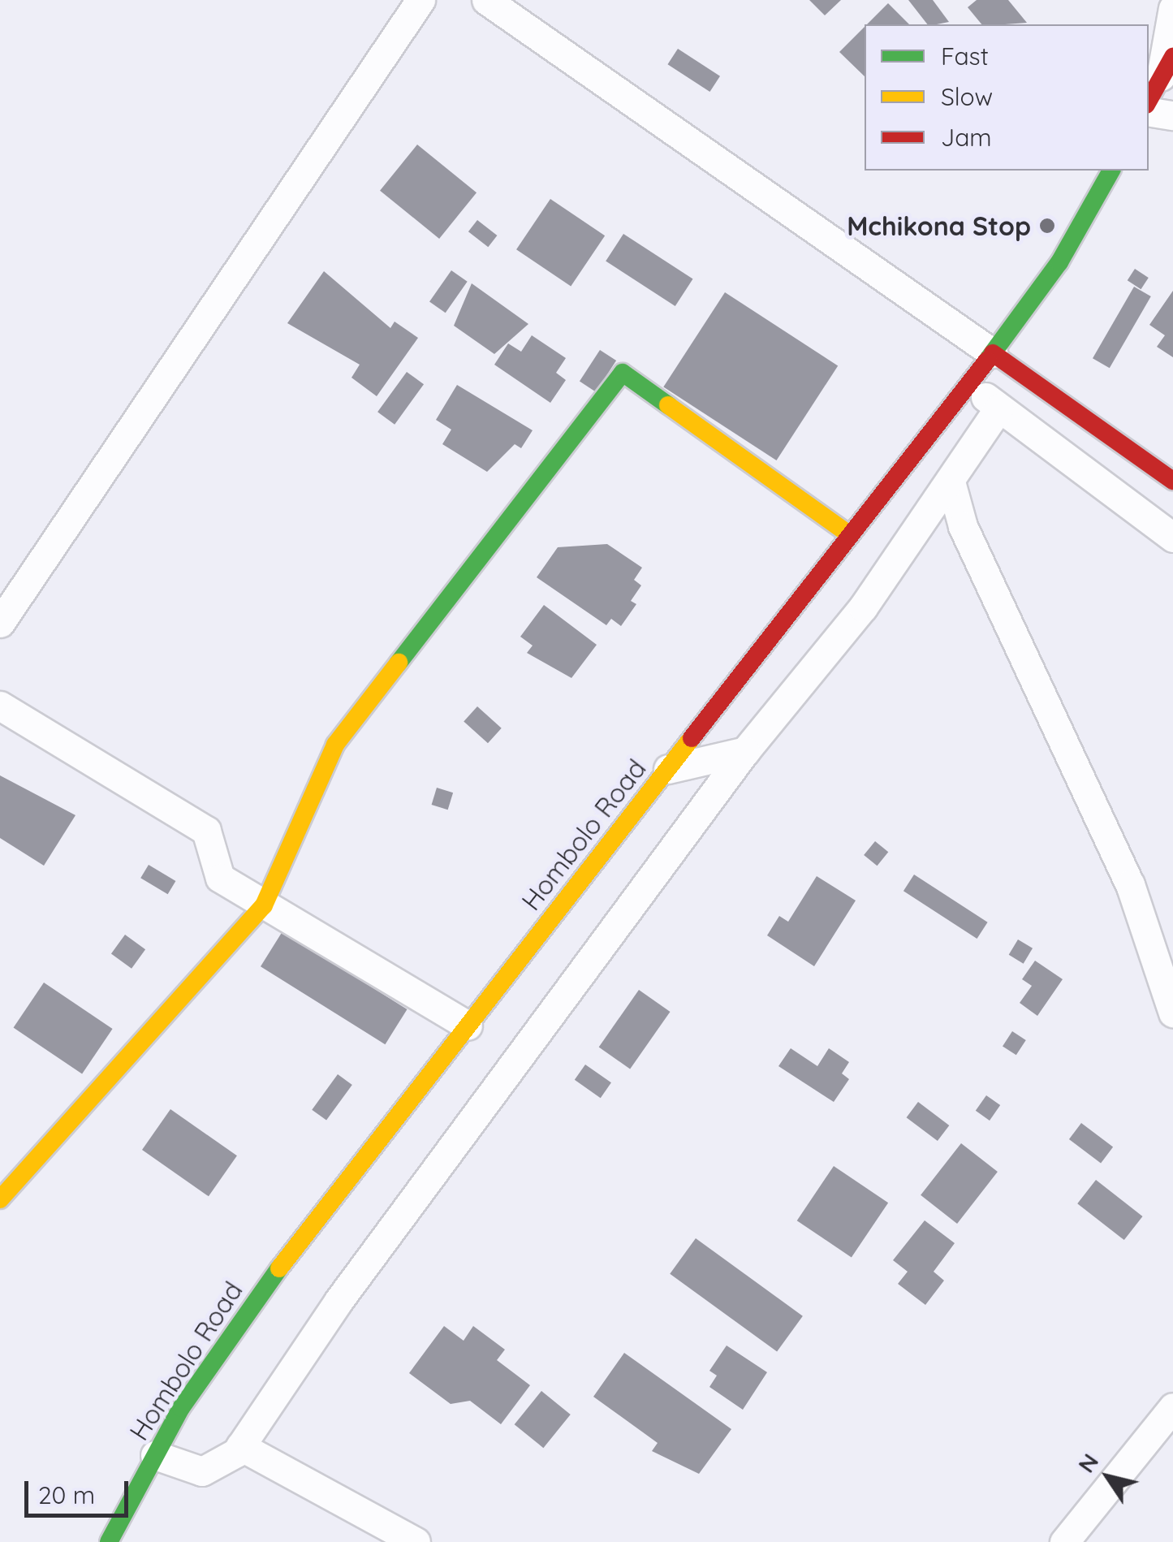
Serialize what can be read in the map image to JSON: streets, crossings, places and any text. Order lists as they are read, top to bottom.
{
  "streets": {
    "street": ["Hombolo Road"]
  },
  "places": ["Mchikona Stop"],
  "legend": ["Fast", "Slow", "Jam"],
  "scale_bar": "20 m",
  "north": "top left"
}
